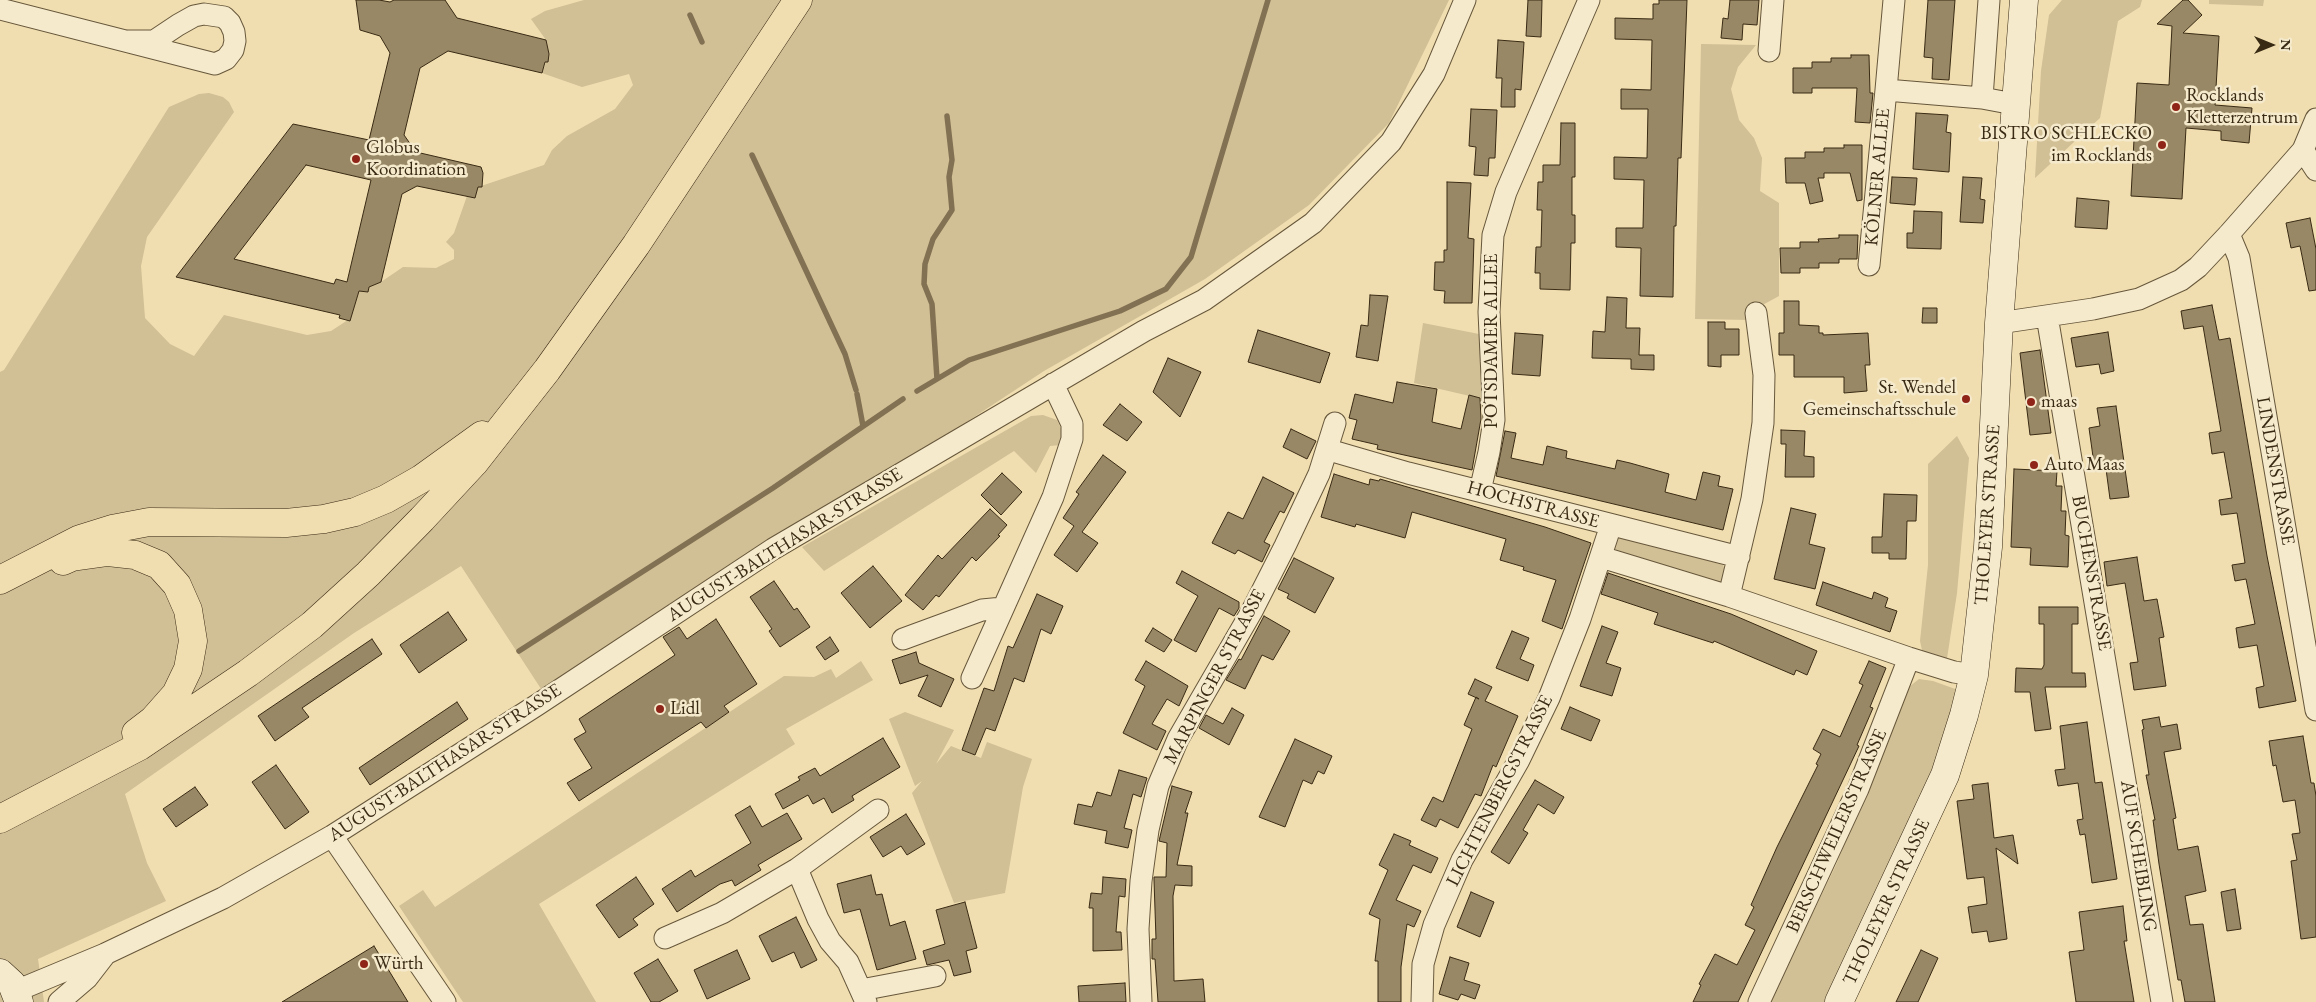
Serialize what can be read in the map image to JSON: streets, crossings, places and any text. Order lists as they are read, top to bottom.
{
  "streets": {
    "main road": ["THOLEYER STRASSE"],
    "street": [
      "KÖLNER ALLEE",
      "POTSDAMER ALLEE",
      "LINDENSTRASSE",
      "HOCHSTRASSE",
      "AUGUST-BALTHASAR-STRASSE",
      "BUCHENSTRASSE",
      "MARPINGER STRASSE",
      "LICHTENBERGSTRASSE",
      "BERSCHWEILERSTRASSE",
      "AUF SCHEIBLING"
    ]
  },
  "crossings": [
    ["KÖLNER ALLEE", "THOLEYER STRASSE"],
    ["POTSDAMER ALLEE", "HOCHSTRASSE"],
    ["HOCHSTRASSE", "THOLEYER STRASSE"],
    ["HOCHSTRASSE", "MARPINGER STRASSE"],
    ["HOCHSTRASSE", "LICHTENBERGSTRASSE"],
    ["HOCHSTRASSE", "BERSCHWEILERSTRASSE"],
    ["BUCHENSTRASSE", "AUF SCHEIBLING"]
  ],
  "places": [
    "Rocklands Kletterzentrum",
    "BISTRO SCHLECKO im Rocklands",
    "Globus Koordination",
    "St. Wendel Gemeinschaftsschule",
    "maas",
    "Auto Maas",
    "Lidl",
    "Würth"
  ],
  "north": "right"
}
